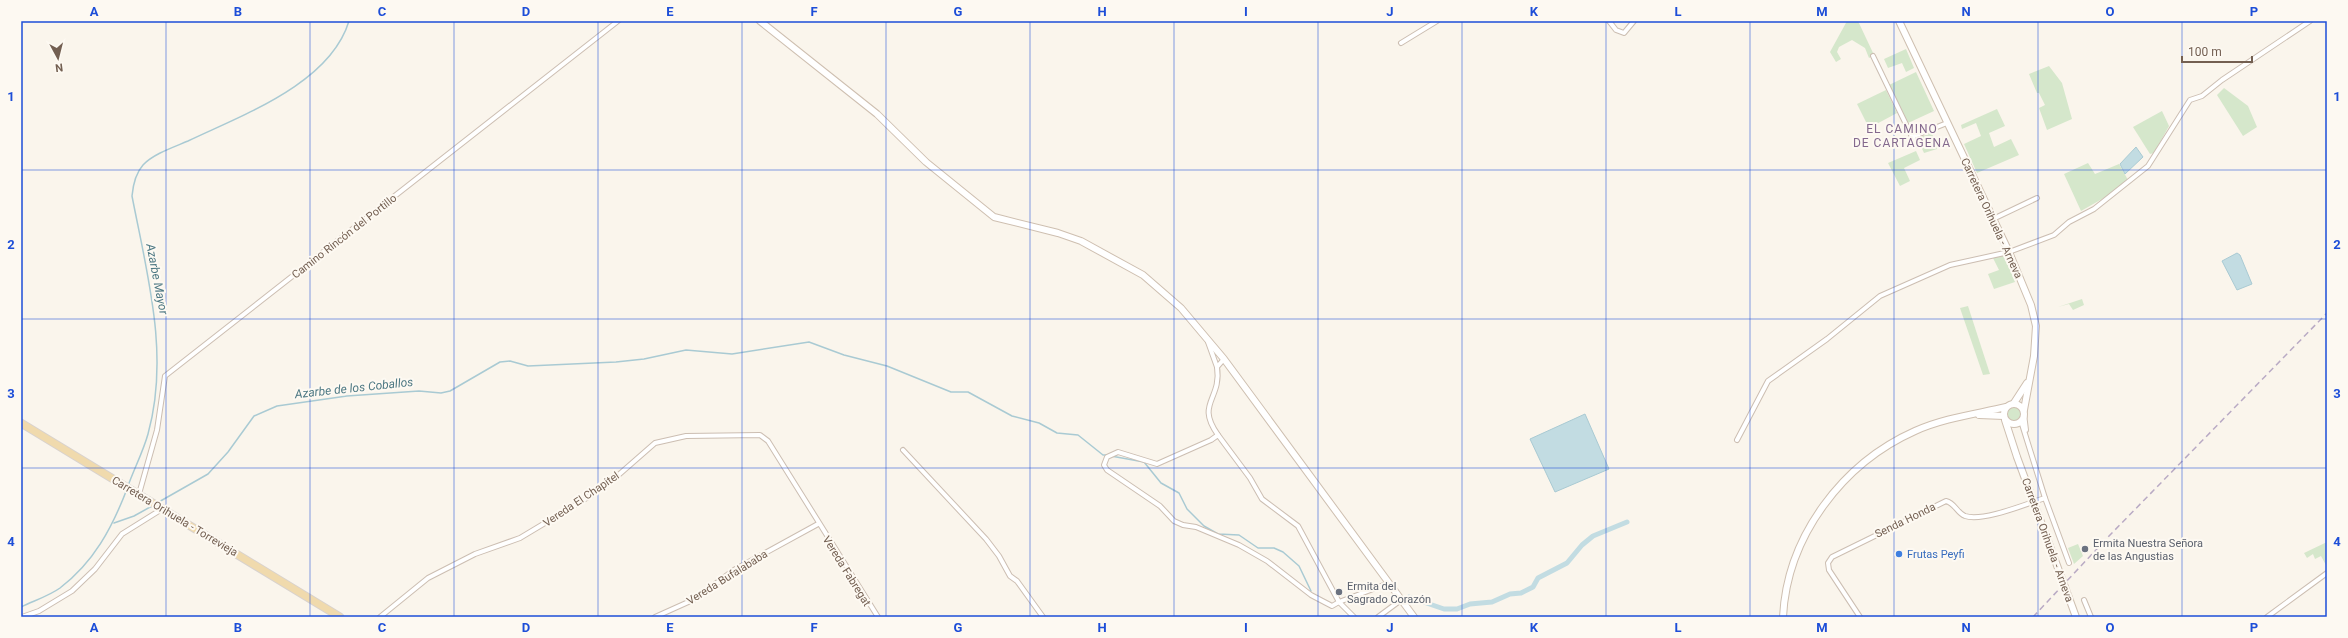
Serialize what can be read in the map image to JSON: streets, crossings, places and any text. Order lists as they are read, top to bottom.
{
  "streets": {
    "main road": ["Carretera Orihuela - Arneva", "Carretera Orihuela - Torrevieja"],
    "street": [
      "Camino Rincón del Portillo",
      "Vereda El Chapitel",
      "Senda Honda",
      "Vereda Fabregat",
      "Vereda Bufalababa"
    ]
  },
  "crossings": [
    ["Camino Rincón del Portillo", "Carretera Orihuela - Torrevieja"],
    ["Vereda El Chapitel", "Vereda Fabregat"],
    ["Vereda El Chapitel", "Vereda Bufalababa"],
    ["Vereda Fabregat", "Vereda Bufalababa"]
  ],
  "districts": ["EL CAMINO DE CARTAGENA"],
  "water": ["Azarbe Mayor", "Azarbe de los Coballos"],
  "places": ["Ermita Nuestra Señora de las Angustias", "Frutas Peyfi", "Ermita del Sagrado Corazón"],
  "scale_bar": "100 m",
  "north": "bottom",
  "grid": {
    "columns": [
      "A",
      "B",
      "C",
      "D",
      "E",
      "F",
      "G",
      "H",
      "I",
      "J",
      "K",
      "L",
      "M",
      "N",
      "O",
      "P"
    ],
    "rows": [
      "1",
      "2",
      "3",
      "4"
    ]
  }
}
